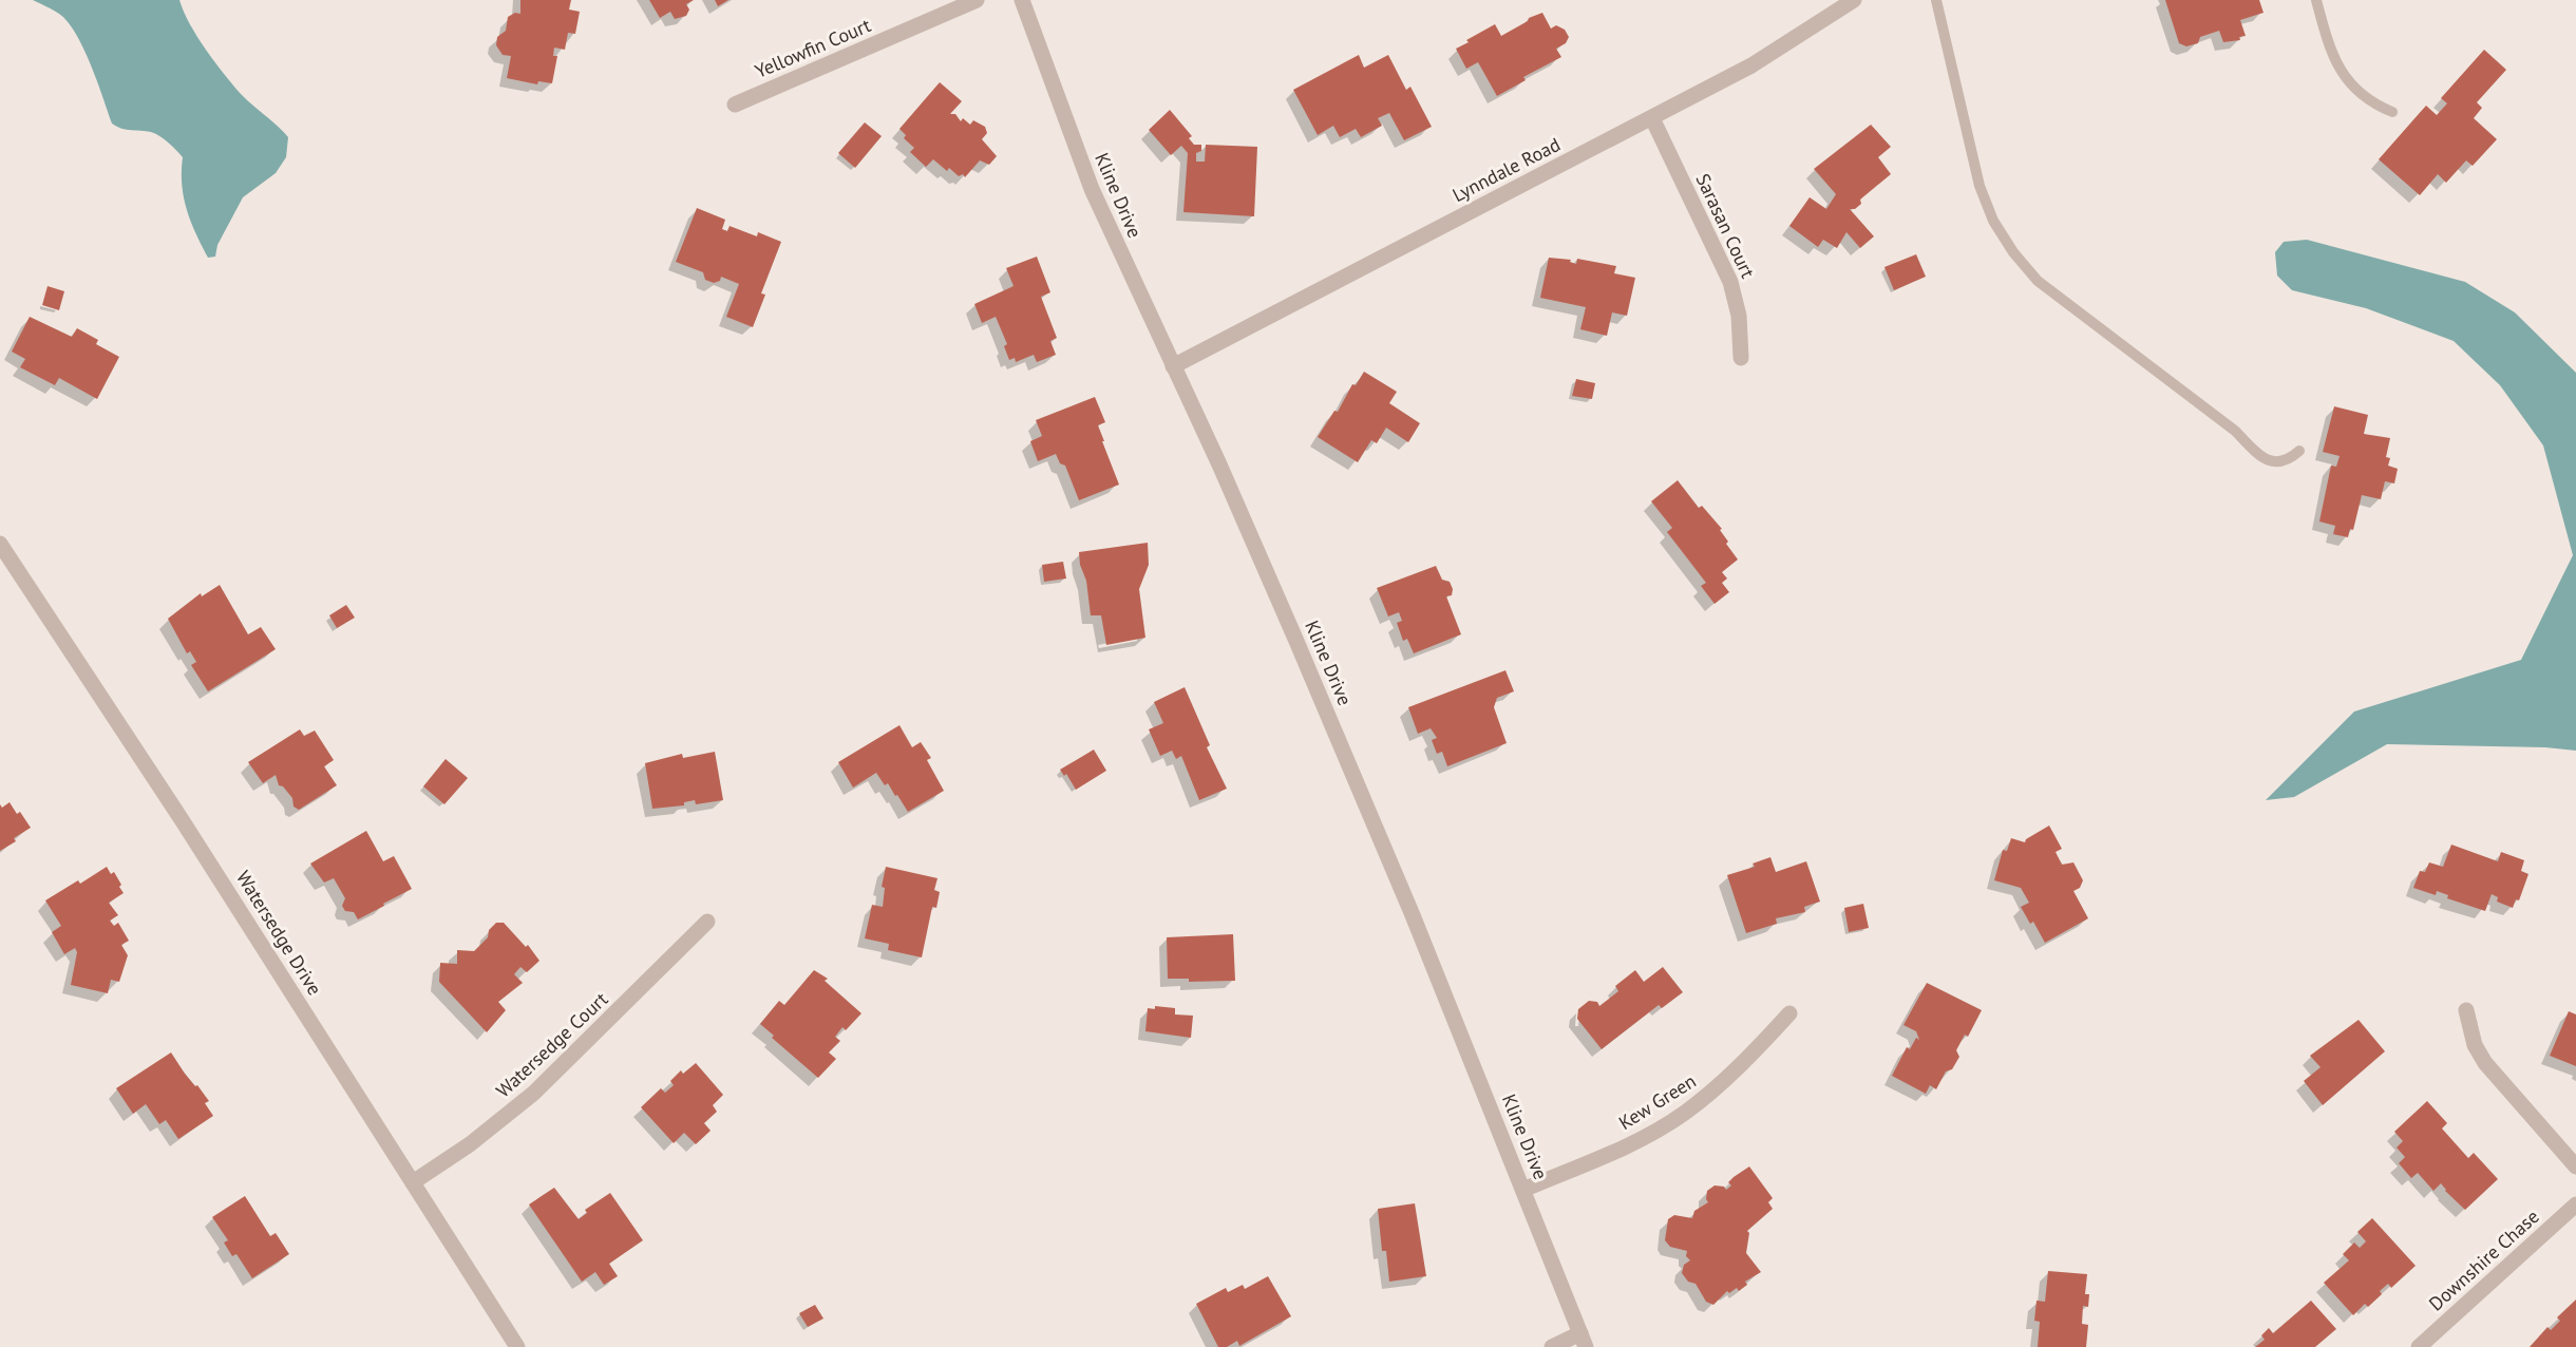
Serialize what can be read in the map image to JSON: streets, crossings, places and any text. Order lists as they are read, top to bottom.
{
  "streets": {
    "street": [
      "Yellowfin Court",
      "Lynndale Road",
      "Kline Drive",
      "Sarasan Court",
      "Watersedge Drive",
      "Watersedge Court",
      "Kew Green",
      "Downshire Chase"
    ]
  },
  "crossings": [
    ["Lynndale Road", "Kline Drive"],
    ["Lynndale Road", "Sarasan Court"],
    ["Kline Drive", "Kew Green"],
    ["Watersedge Drive", "Watersedge Court"]
  ]
}
